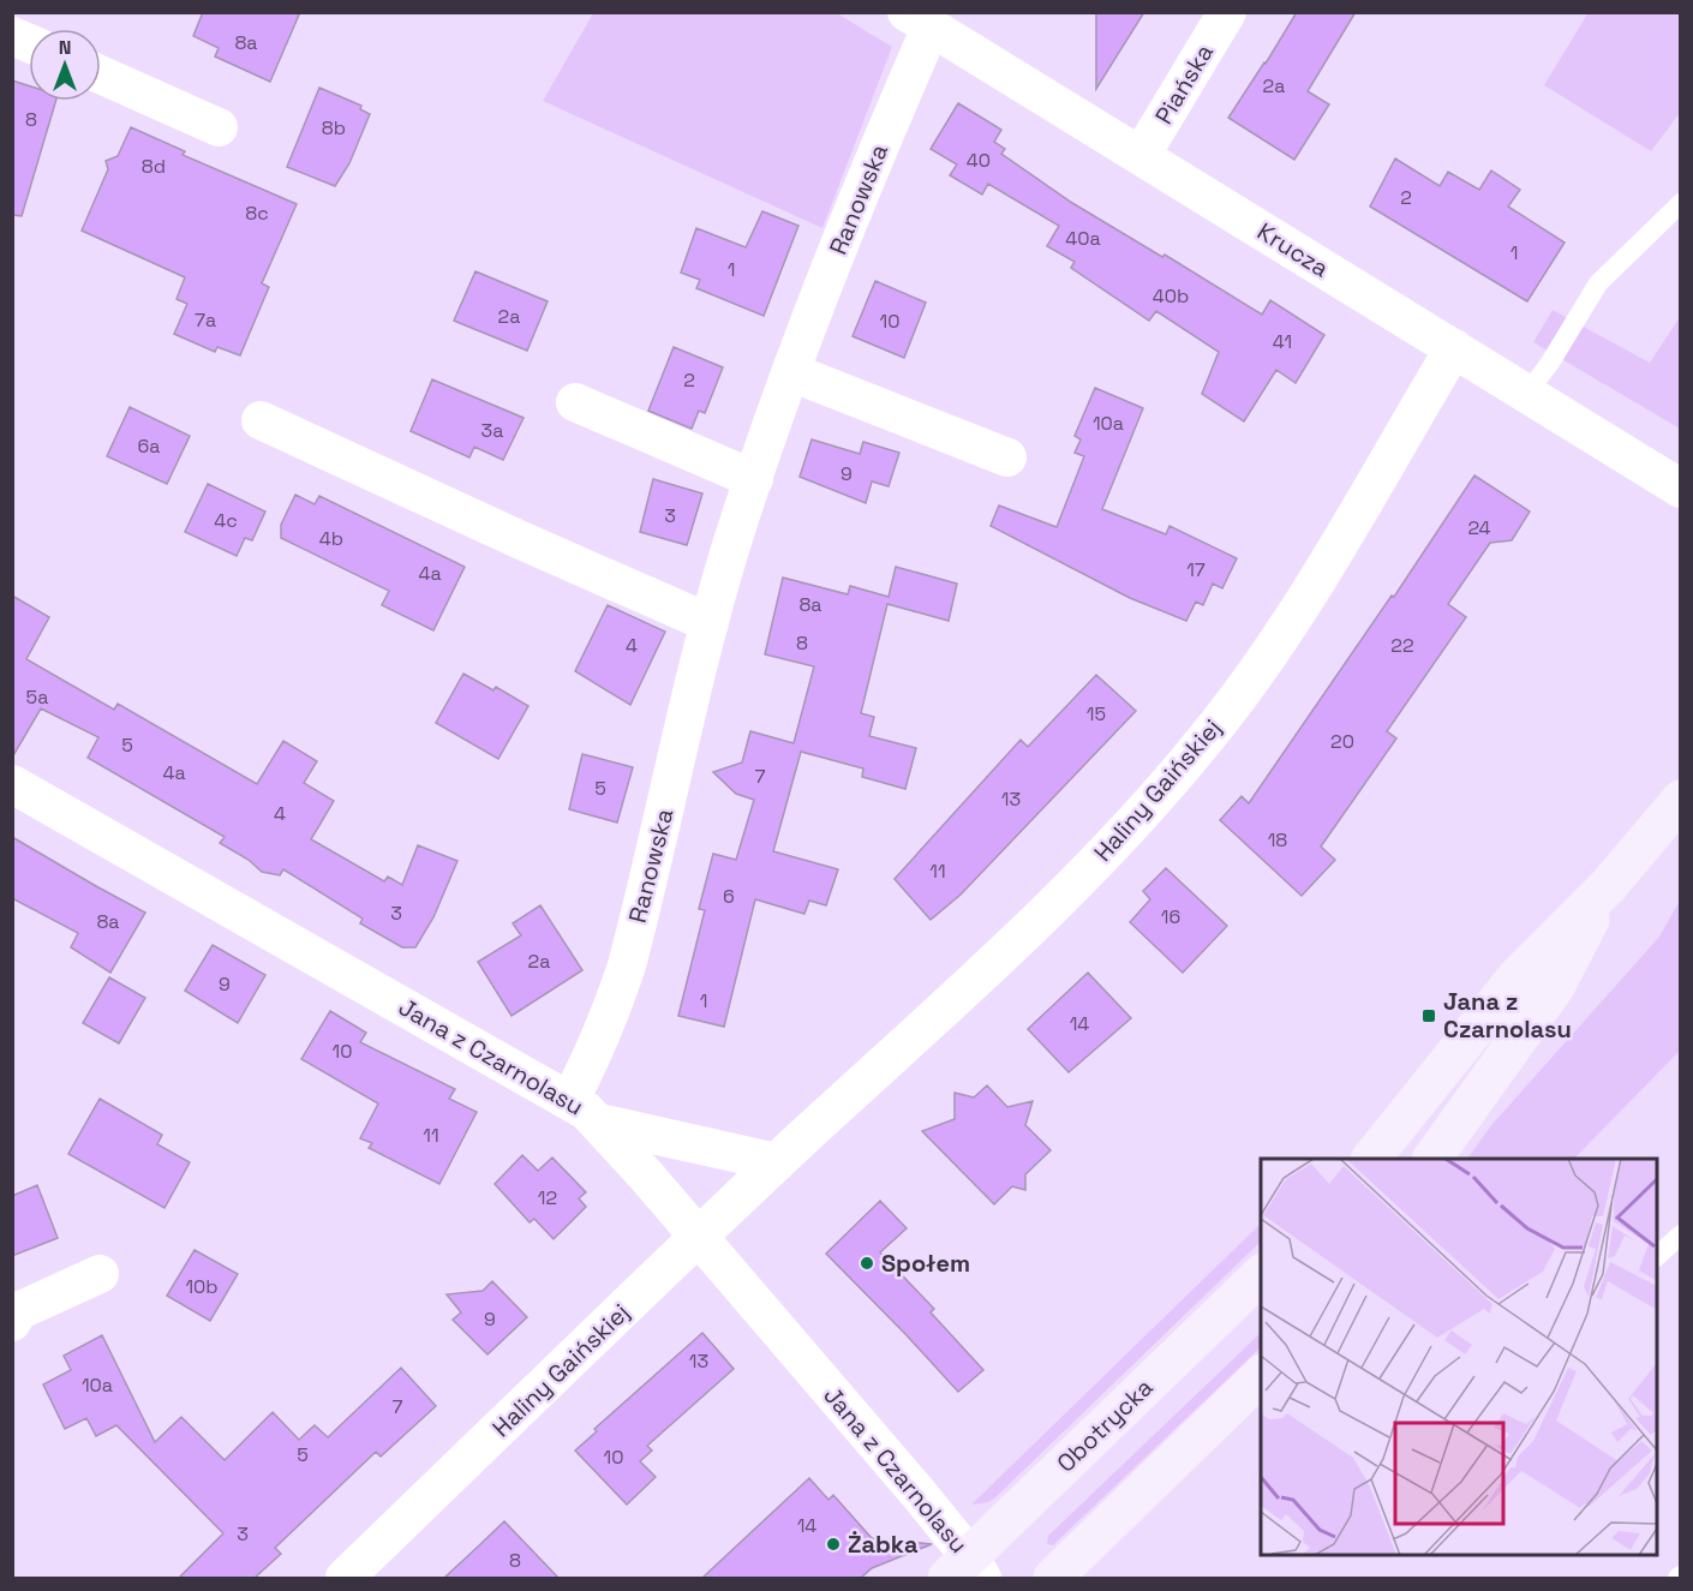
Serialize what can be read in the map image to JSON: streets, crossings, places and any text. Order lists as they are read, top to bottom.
{
  "streets": {
    "street": [
      "Piańska",
      "Ranowska",
      "Krucza",
      "Haliny Gaińskiej",
      "Jana z Czarnolasu",
      "Obotrycka"
    ]
  },
  "crossings": [
    ["Piańska", "Krucza"],
    ["Ranowska", "Krucza"],
    ["Ranowska", "Jana z Czarnolasu"],
    ["Krucza", "Haliny Gaińskiej"],
    ["Haliny Gaińskiej", "Jana z Czarnolasu"],
    ["Jana z Czarnolasu", "Obotrycka"]
  ],
  "places": {
    "transit": ["Jana z Czarnolasu"],
    "other": ["Społem", "Żabka"]
  },
  "house_numbers": [
    "8a",
    "2a",
    "8",
    "8b",
    "40",
    "8d",
    "2",
    "8c",
    "40a",
    "1",
    "1",
    "40b",
    "2a",
    "7a",
    "10",
    "41",
    "2",
    "10a",
    "3a",
    "6a",
    "9",
    "3",
    "4c",
    "24",
    "4b",
    "17",
    "4a",
    "8a",
    "8",
    "4",
    "22",
    "5a",
    "15",
    "20",
    "5",
    "4a",
    "7",
    "5",
    "13",
    "4",
    "18",
    "11",
    "6",
    "3",
    "16",
    "8a",
    "2a",
    "9",
    "1",
    "14",
    "10",
    "11",
    "12",
    "10b",
    "9",
    "13",
    "10a",
    "7",
    "5",
    "10",
    "14",
    "3",
    "8"
  ],
  "north": "top"
}
